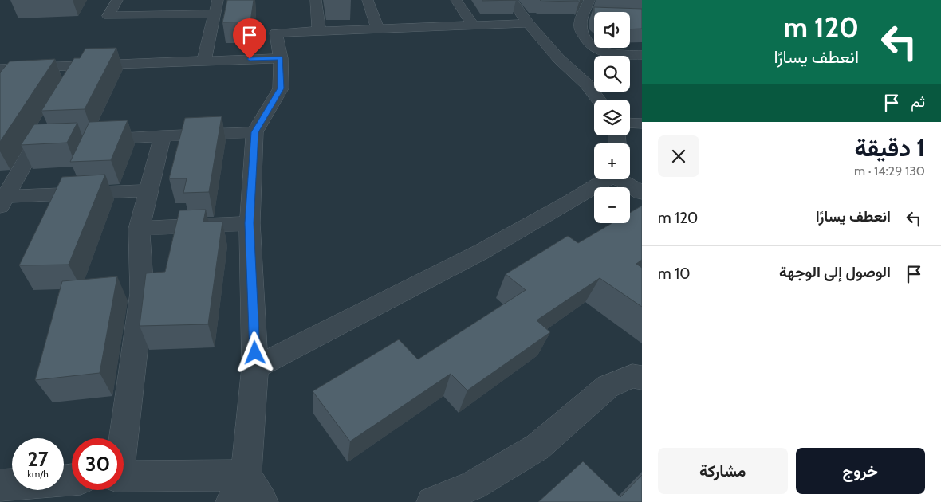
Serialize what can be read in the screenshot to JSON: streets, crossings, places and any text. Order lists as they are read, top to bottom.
{
  "page": {
    "turn": ["120 m", "انعطف يسارًا"],
    "map_buttons": ["+", "−"],
    "then": "ثم",
    "heading": ["1 دقيقة", "130 m · 14:29"],
    "list": [
      {
        "name": "انعطف يسارًا",
        "value": "120 m"
      },
      {
        "name": "الوصول إلى الوجهة",
        "value": "10 m"
      }
    ],
    "speed": "27 km/h",
    "limit": "30",
    "buttons": ["خروج", "مشاركة"]
  }
}
